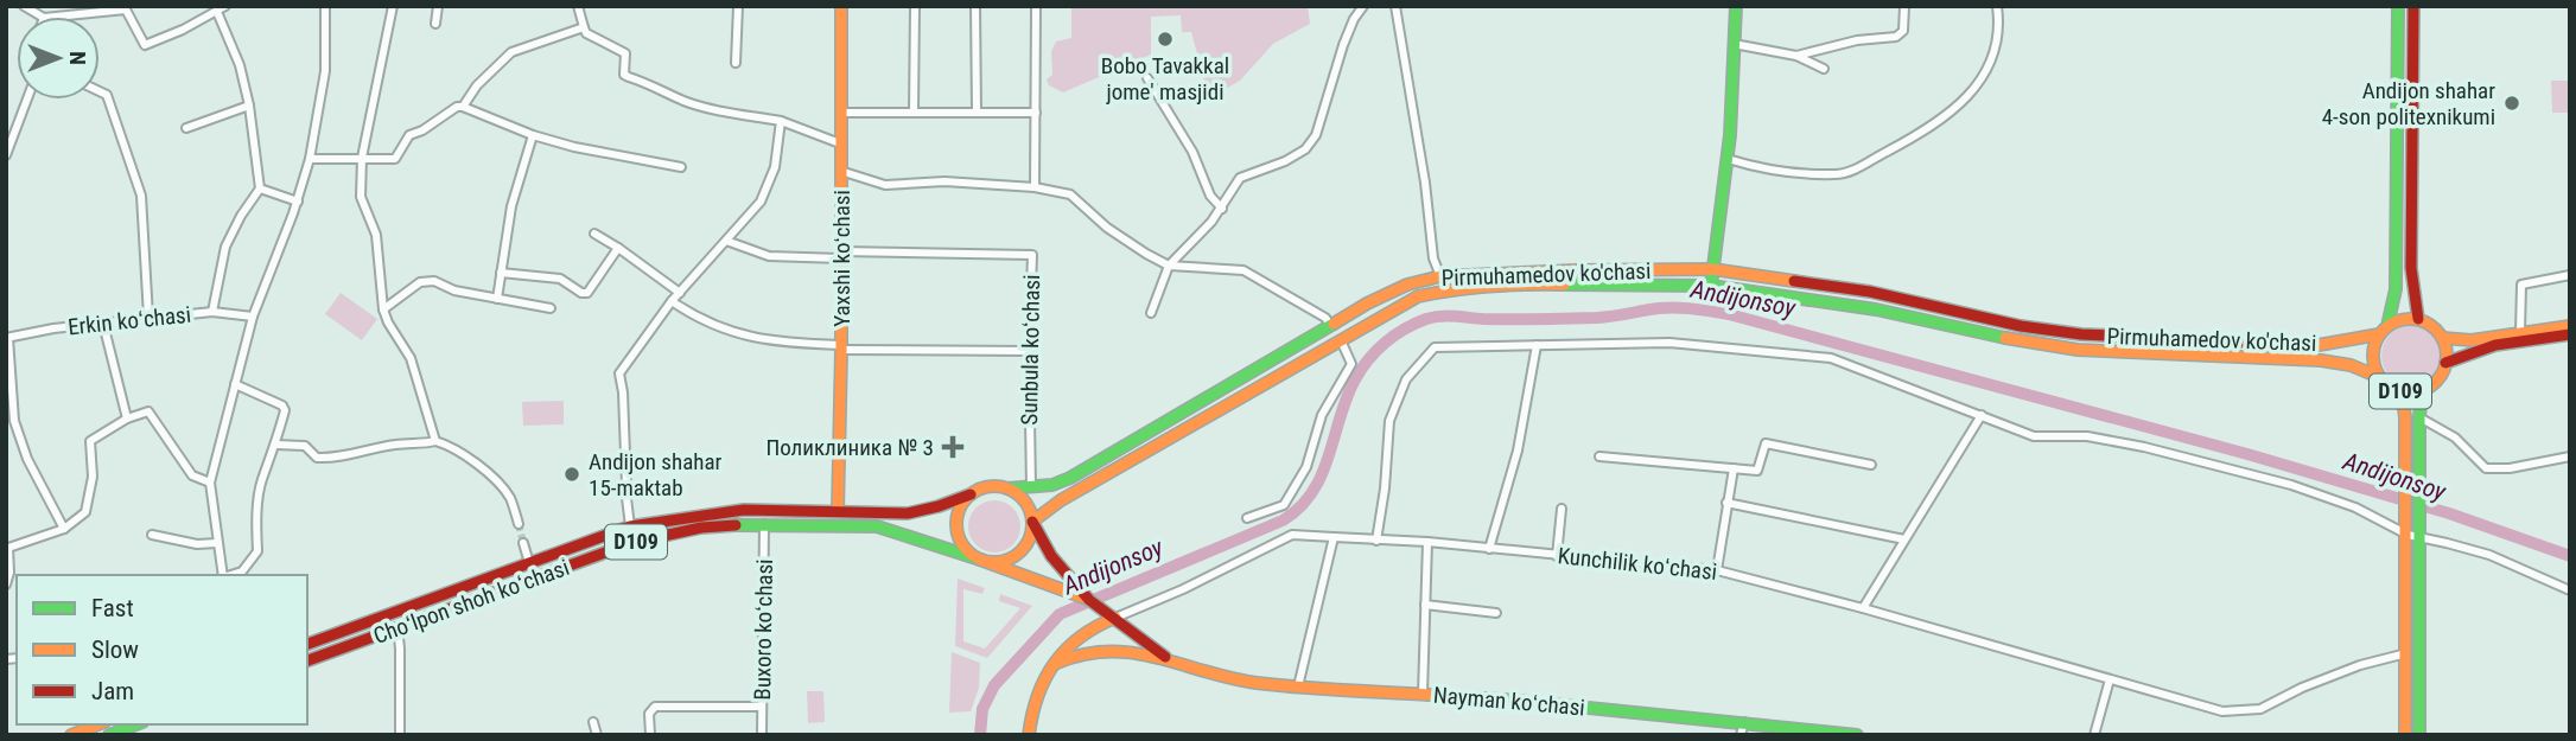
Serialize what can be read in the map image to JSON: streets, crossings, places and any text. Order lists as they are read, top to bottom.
{
  "streets": {
    "main road": [
      "Yaxshi koʻchasi",
      "Pirmuhamedov ko'chasi",
      "D109",
      "Choʻlpon shoh koʻchasi",
      "Nayman koʻchasi"
    ],
    "street": [
      "Erkin koʻchasi",
      "Sunbula koʻchasi",
      "Kunchilik koʻchasi",
      "Buxoro koʻchasi"
    ]
  },
  "crossings": [
    ["Yaxshi koʻchasi", "Sunbula koʻchasi"],
    ["Yaxshi koʻchasi", "Choʻlpon shoh koʻchasi"],
    ["Pirmuhamedov ko'chasi", "Sunbula koʻchasi"],
    ["Pirmuhamedov ko'chasi", "D109"],
    ["Pirmuhamedov ko'chasi", "Choʻlpon shoh koʻchasi"],
    ["D109", "Choʻlpon shoh koʻchasi"],
    ["Choʻlpon shoh koʻchasi", "Buxoro koʻchasi"]
  ],
  "water": ["Andijonsoy"],
  "places": {
    "other": ["Bobo Tavakkal jome' masjidi", "Andijon shahar 4-son politexnikumi", "Andijon shahar 15-maktab"],
    "health": ["Поликлиника № 3"]
  },
  "legend": ["Fast", "Slow", "Jam"],
  "north": "right"
}
